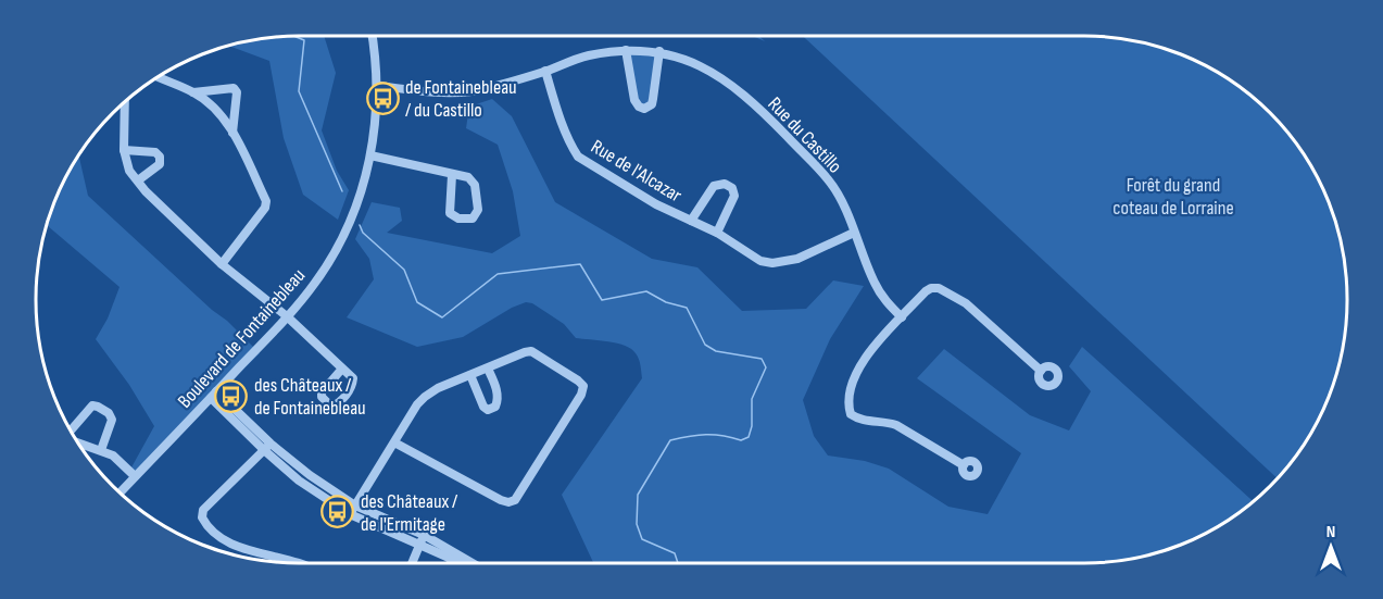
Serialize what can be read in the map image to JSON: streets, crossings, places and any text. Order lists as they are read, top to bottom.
{
  "streets": {
    "street": ["Rue du Castillo", "Rue de l'Alcazar", "Boulevard de Fontainebleau"]
  },
  "crossings": [
    ["Rue du Castillo", "Rue de l'Alcazar"],
    ["Rue du Castillo", "Boulevard de Fontainebleau"]
  ],
  "parks": ["Forêt du grand coteau de Lorraine"],
  "places": {
    "bus stop": ["de Fontainebleau / du Castillo", "des Châteaux / de Fontainebleau", "des Châteaux / de l'Ermitage"]
  },
  "north": "top"
}
